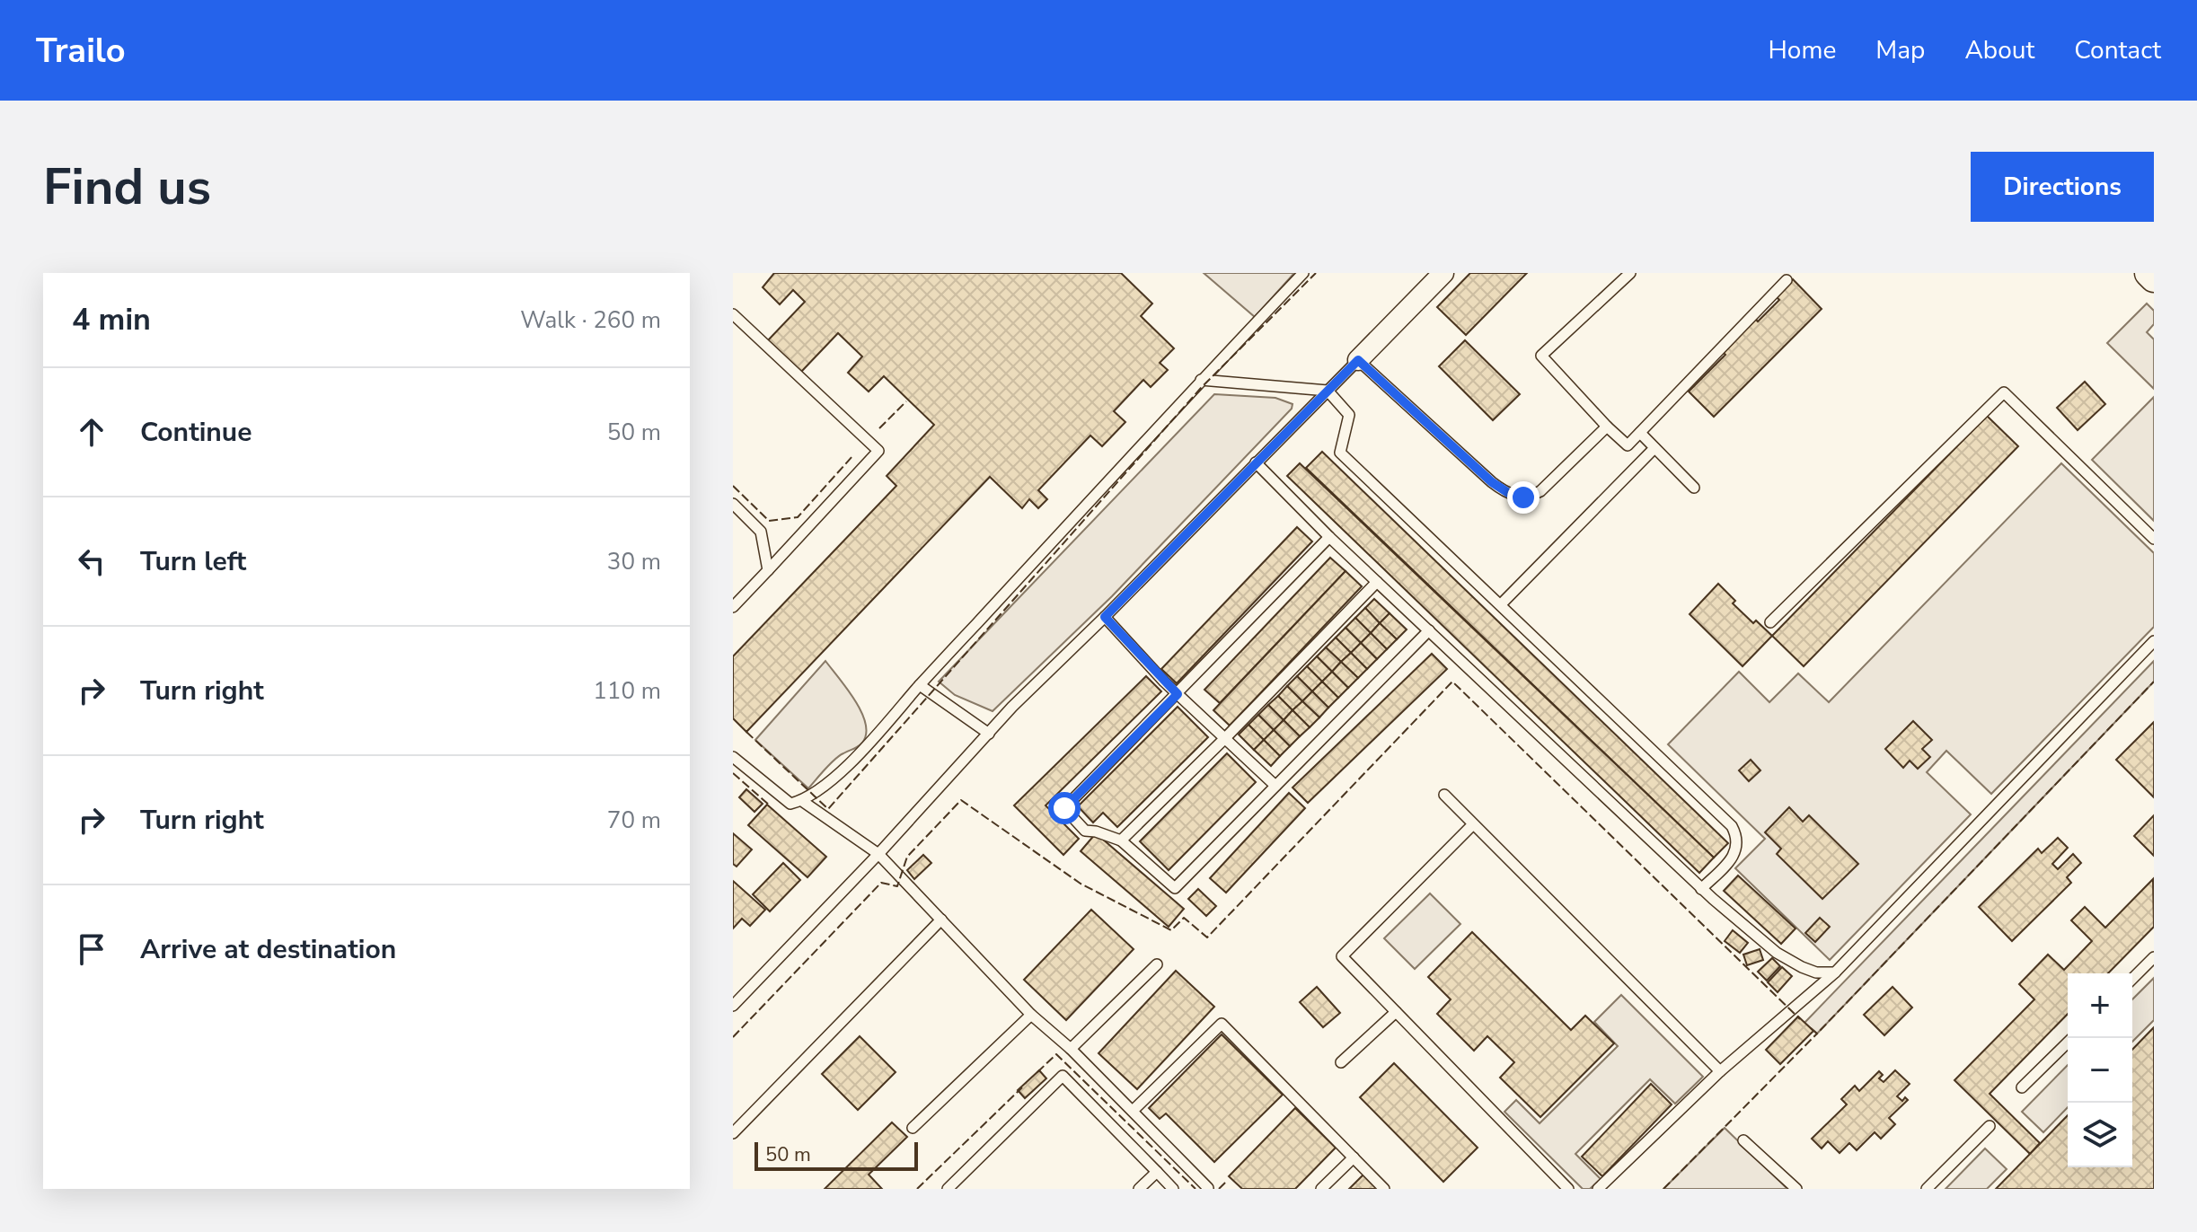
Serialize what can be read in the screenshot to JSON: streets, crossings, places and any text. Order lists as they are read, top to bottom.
{
  "scale_bar": "50 m",
  "page": {
    "header": "Trailo",
    "nav": [
      "Home",
      "Map",
      "About",
      "Contact"
    ],
    "buttons": "Directions",
    "title": "Find us",
    "heading": ["4 min", "Walk · 260 m"],
    "list": [
      ["Continue", "50 m"],
      ["Turn left", "30 m"],
      ["Turn right", "110 m"],
      ["Turn right", "70 m"],
      "Arrive at destination"
    ],
    "map_buttons": ["+", "−"],
    "scale": "50 m"
  }
}
